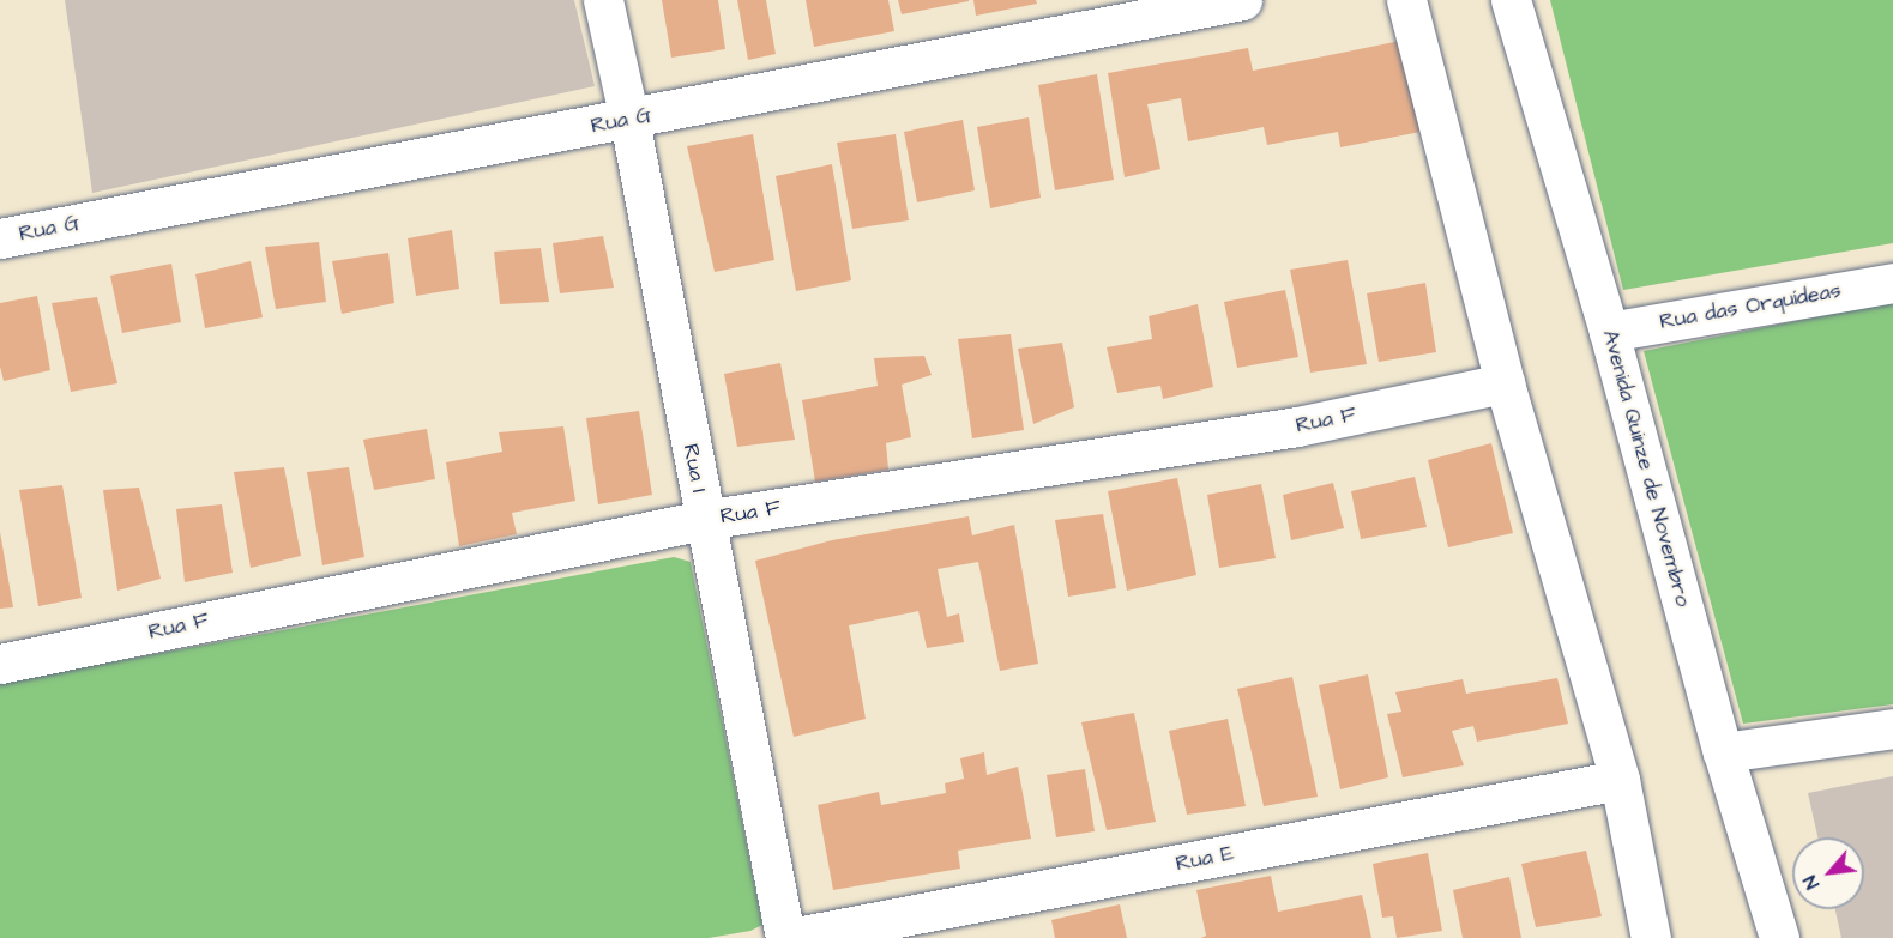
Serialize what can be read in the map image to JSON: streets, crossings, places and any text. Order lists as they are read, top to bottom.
{
  "streets": {
    "street": [
      "Rua G",
      "Rua das Orquídeas",
      "Rua F",
      "Rua I",
      "Avenida Quinze de Novembro",
      "Rua E"
    ]
  },
  "crossings": [
    ["Rua G", "Rua I"],
    ["Rua das Orquídeas", "Avenida Quinze de Novembro"],
    ["Rua F", "Rua I"],
    ["Rua I", "Rua E"]
  ],
  "north": "bottom left"
}
